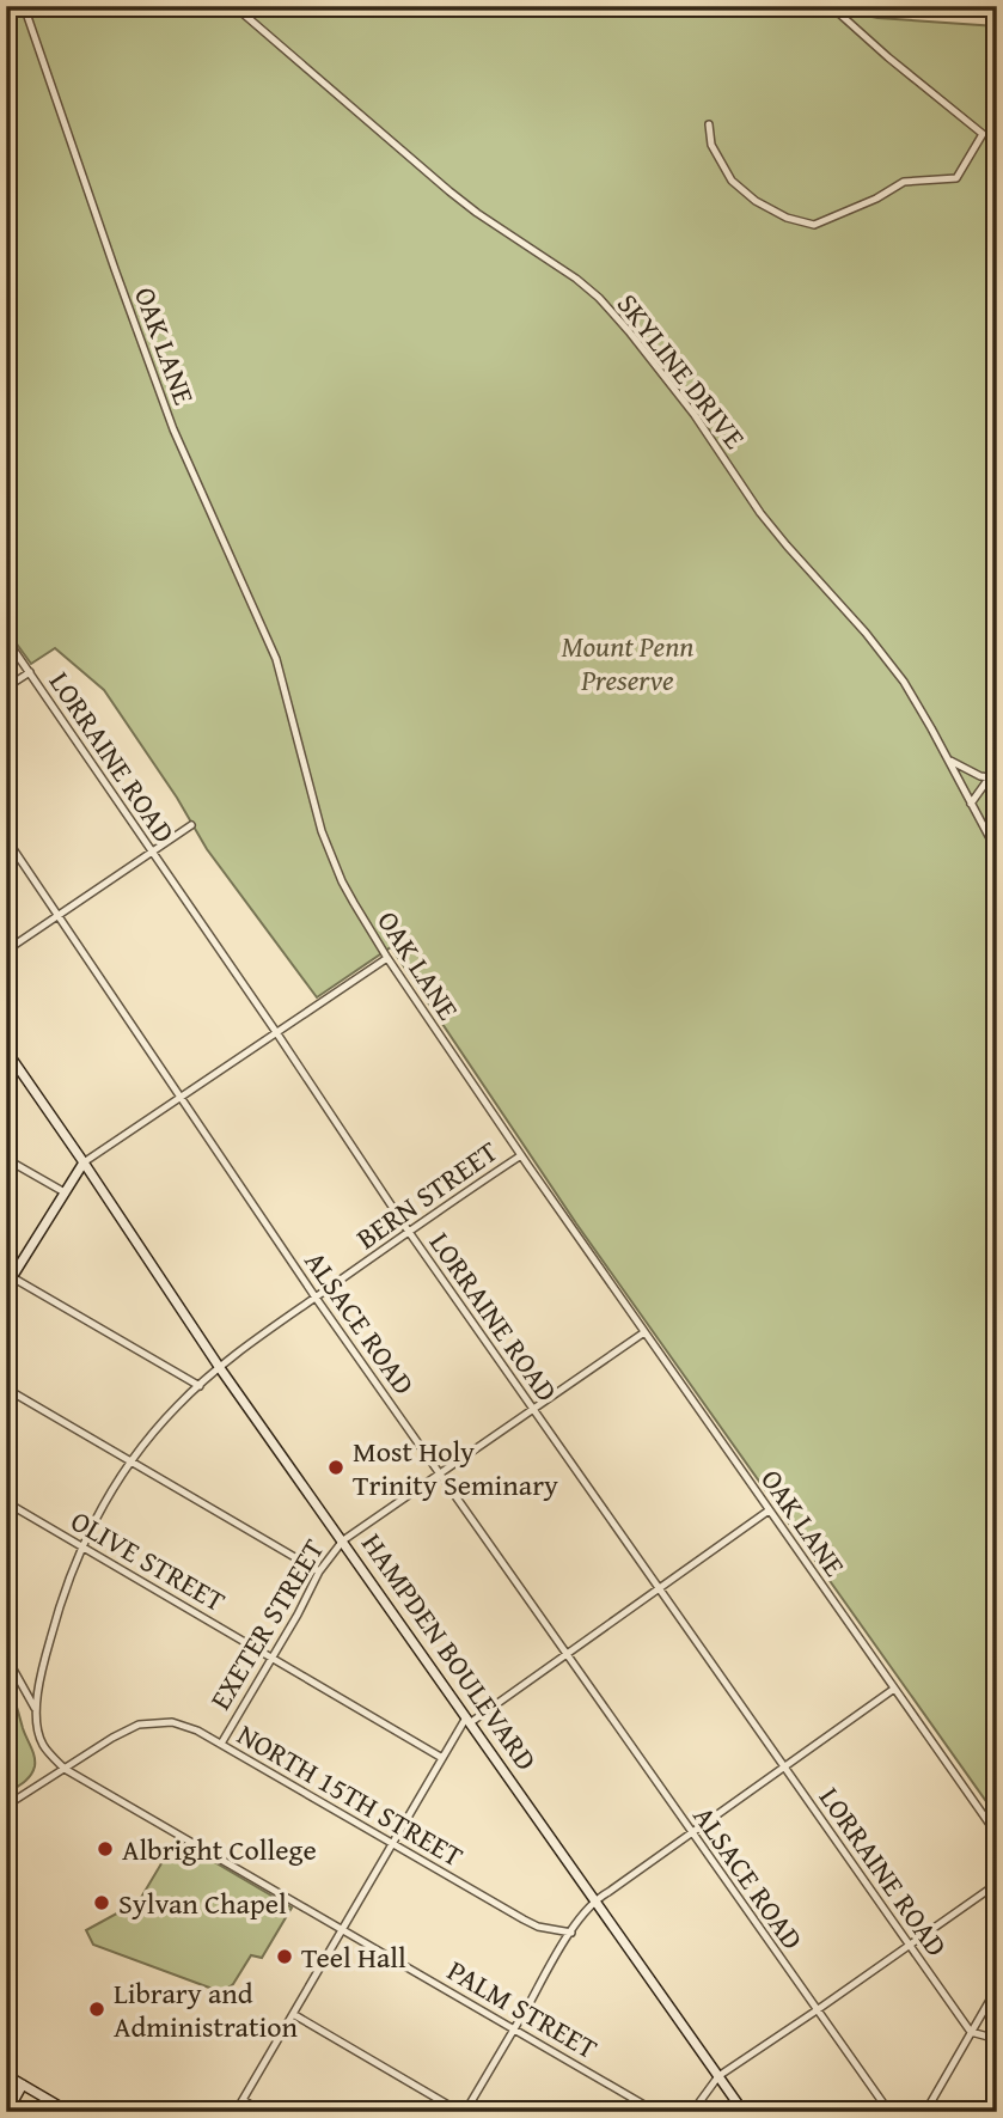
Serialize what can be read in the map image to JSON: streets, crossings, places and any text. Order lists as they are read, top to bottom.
{
  "streets": {
    "main road": ["HAMPDEN BOULEVARD"],
    "street": [
      "OAK LANE",
      "SKYLINE DRIVE",
      "LORRAINE ROAD",
      "BERN STREET",
      "ALSACE ROAD",
      "OLIVE STREET",
      "EXETER STREET",
      "NORTH 15TH STREET",
      "PALM STREET"
    ]
  },
  "crossings": [
    ["OAK LANE", "BERN STREET"],
    ["OAK LANE", "EXETER STREET"],
    ["LORRAINE ROAD", "BERN STREET"],
    ["LORRAINE ROAD", "EXETER STREET"],
    ["BERN STREET", "ALSACE ROAD"],
    ["BERN STREET", "OLIVE STREET"],
    ["BERN STREET", "HAMPDEN BOULEVARD"],
    ["BERN STREET", "NORTH 15TH STREET"],
    ["BERN STREET", "PALM STREET"],
    ["ALSACE ROAD", "EXETER STREET"],
    ["OLIVE STREET", "EXETER STREET"],
    ["EXETER STREET", "HAMPDEN BOULEVARD"],
    ["EXETER STREET", "NORTH 15TH STREET"],
    ["NORTH 15TH STREET", "PALM STREET"]
  ],
  "parks": ["Mount Penn Preserve"],
  "places": [
    "Most Holy Trinity Seminary",
    "Albright College",
    "Sylvan Chapel",
    "Teel Hall",
    "Library and Administration"
  ]
}
